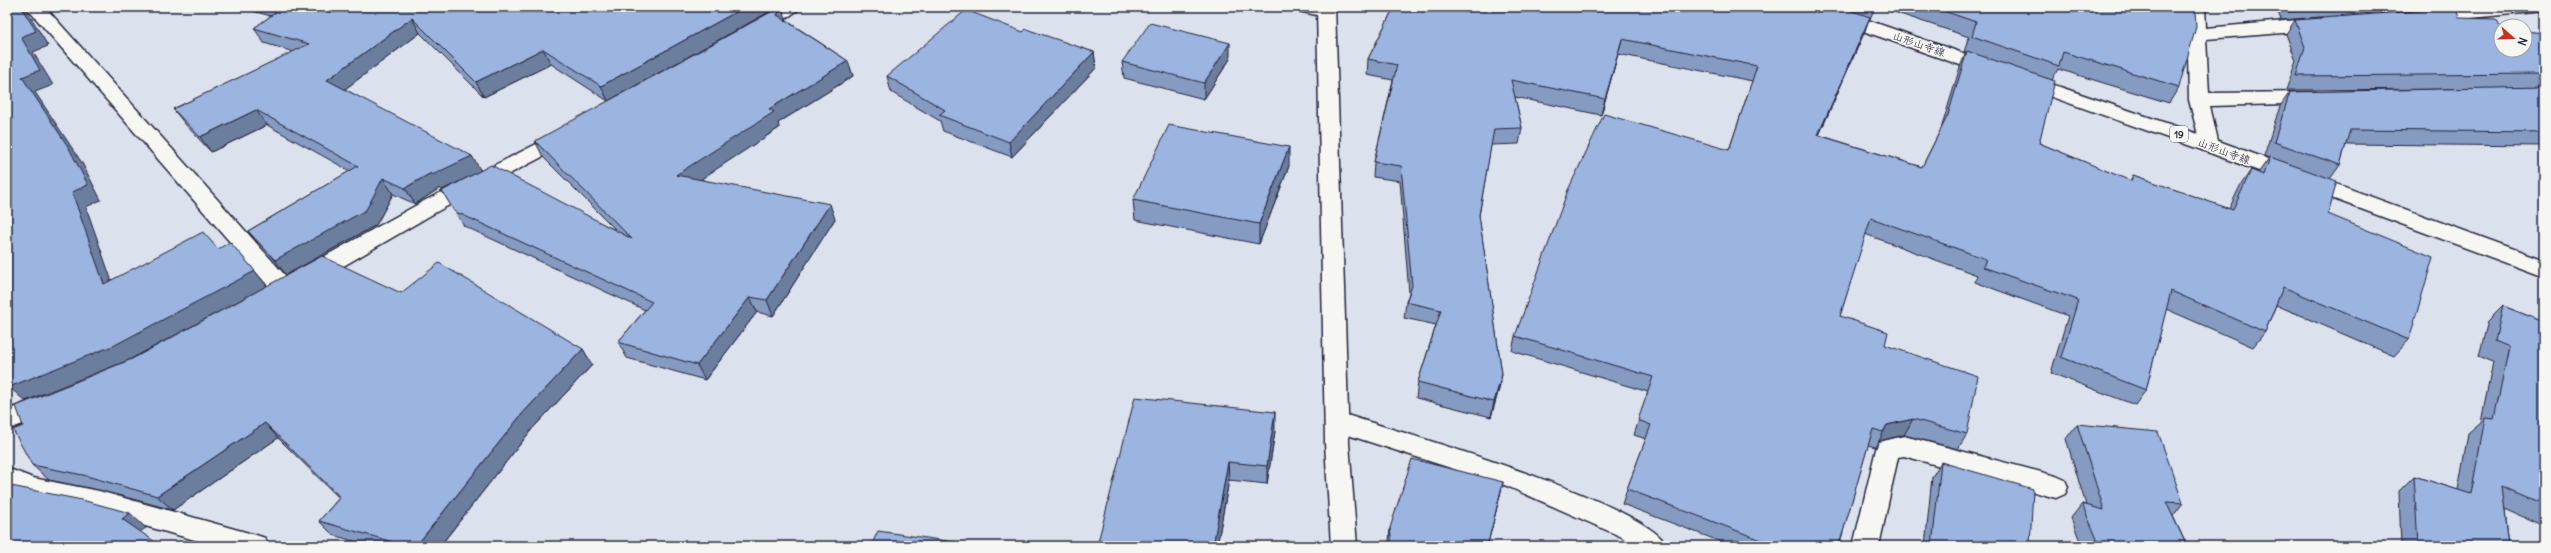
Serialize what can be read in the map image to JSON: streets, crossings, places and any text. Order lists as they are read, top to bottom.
{
  "streets": {
    "main road": ["山形山寺線", "19"]
  },
  "north": "right"
}
